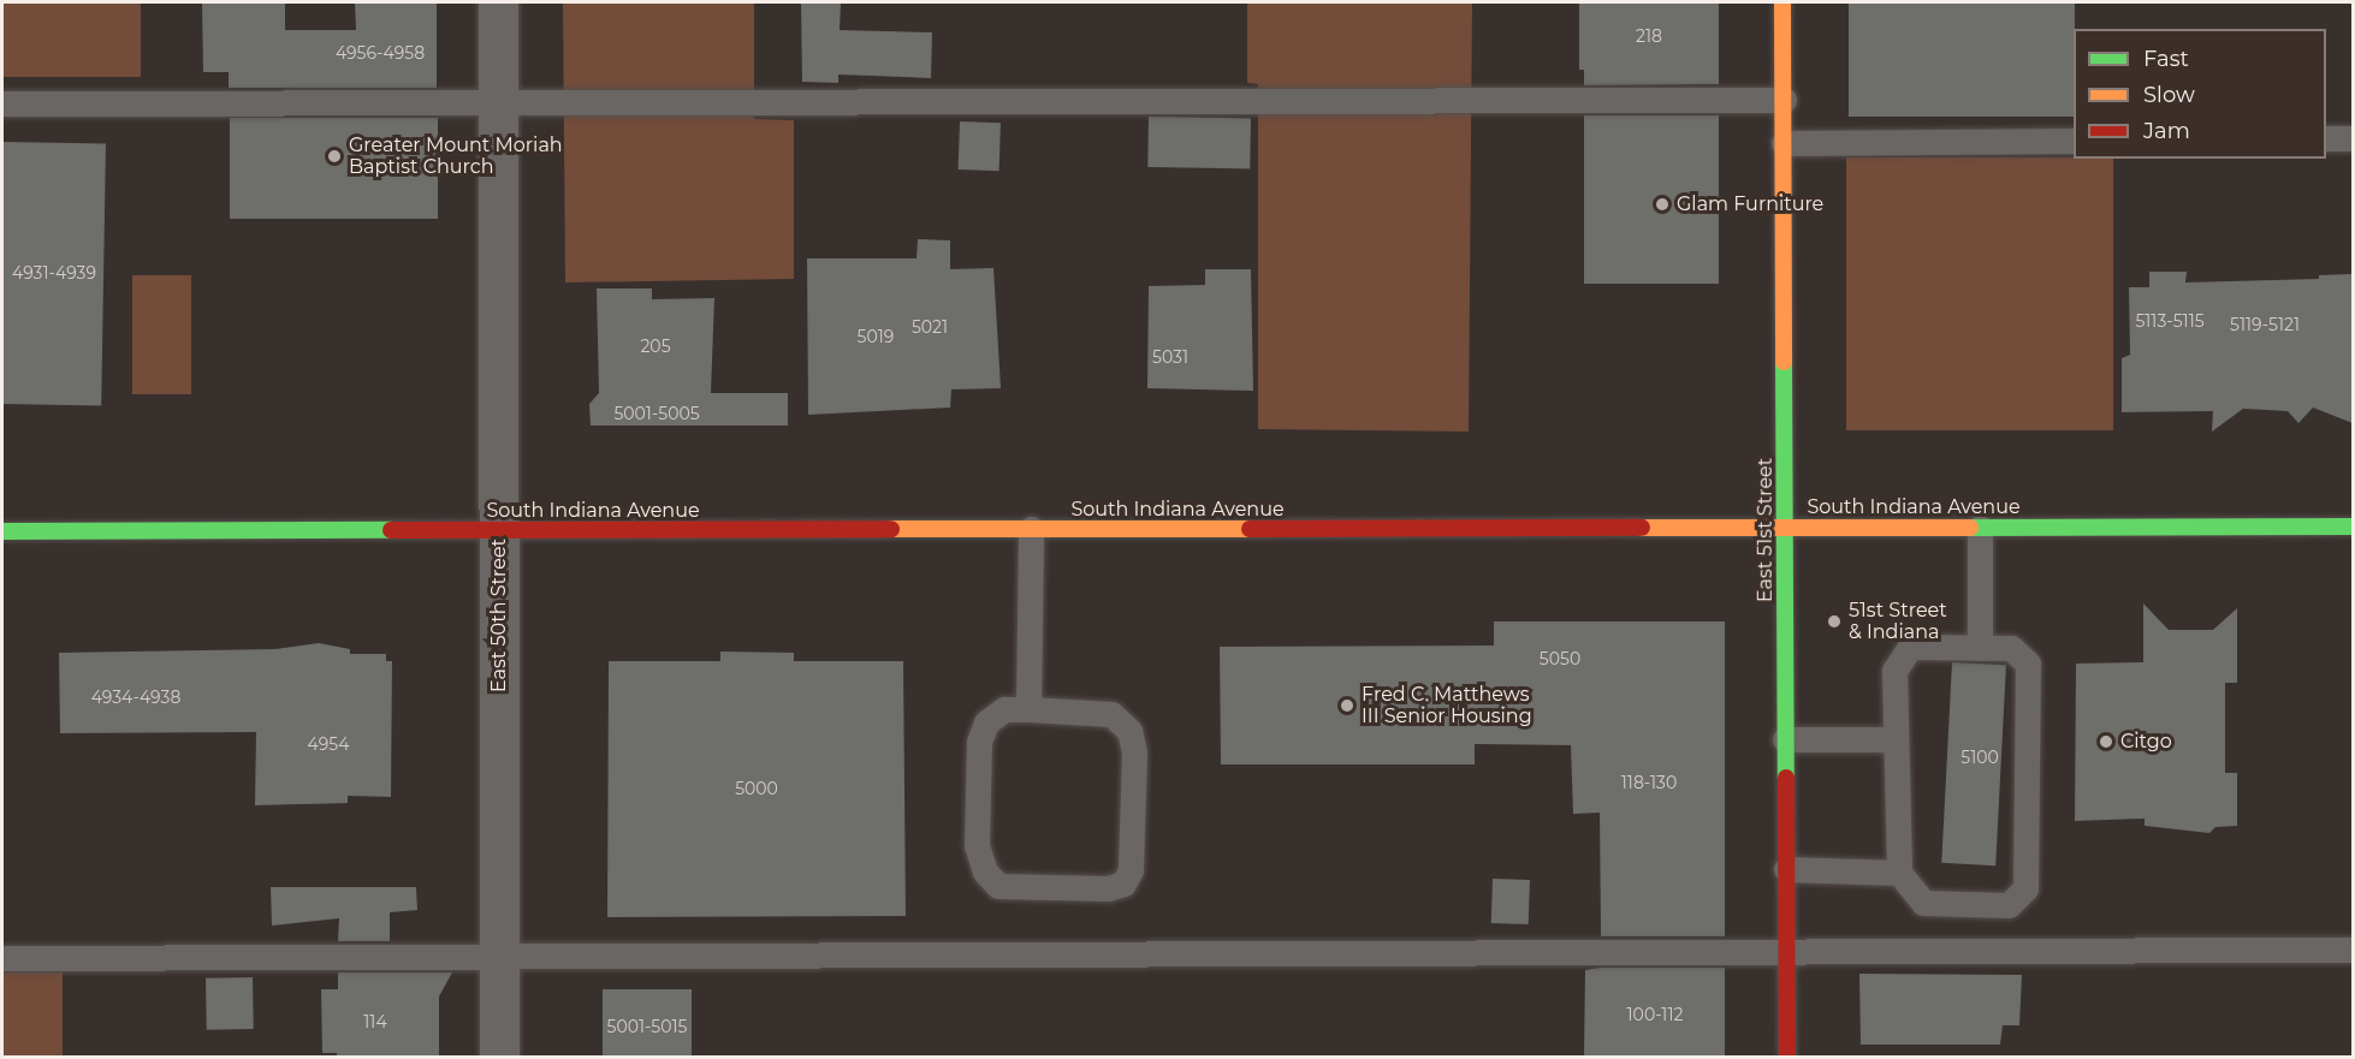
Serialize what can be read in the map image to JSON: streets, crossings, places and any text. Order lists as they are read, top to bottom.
{
  "streets": {
    "street": ["South Indiana Avenue", "East 51st Street", "East 50th Street"]
  },
  "crossings": [
    ["South Indiana Avenue", "East 51st Street"],
    ["South Indiana Avenue", "East 50th Street"]
  ],
  "places": [
    "Greater Mount Moriah Baptist Church",
    "Glam Furniture",
    "51st Street & Indiana",
    "Fred C. Matthews III Senior Housing",
    "Citgo"
  ],
  "house_numbers": [
    "218",
    "4956-4958",
    "4931-4939",
    "5113-5115",
    "5119-5121",
    "5021",
    "5019",
    "205",
    "5031",
    "5001-5005",
    "5050",
    "4934-4938",
    "4954",
    "5100",
    "118-130",
    "5000",
    "100-112",
    "114",
    "5001-5015"
  ],
  "legend": ["Fast", "Slow", "Jam"]
}
